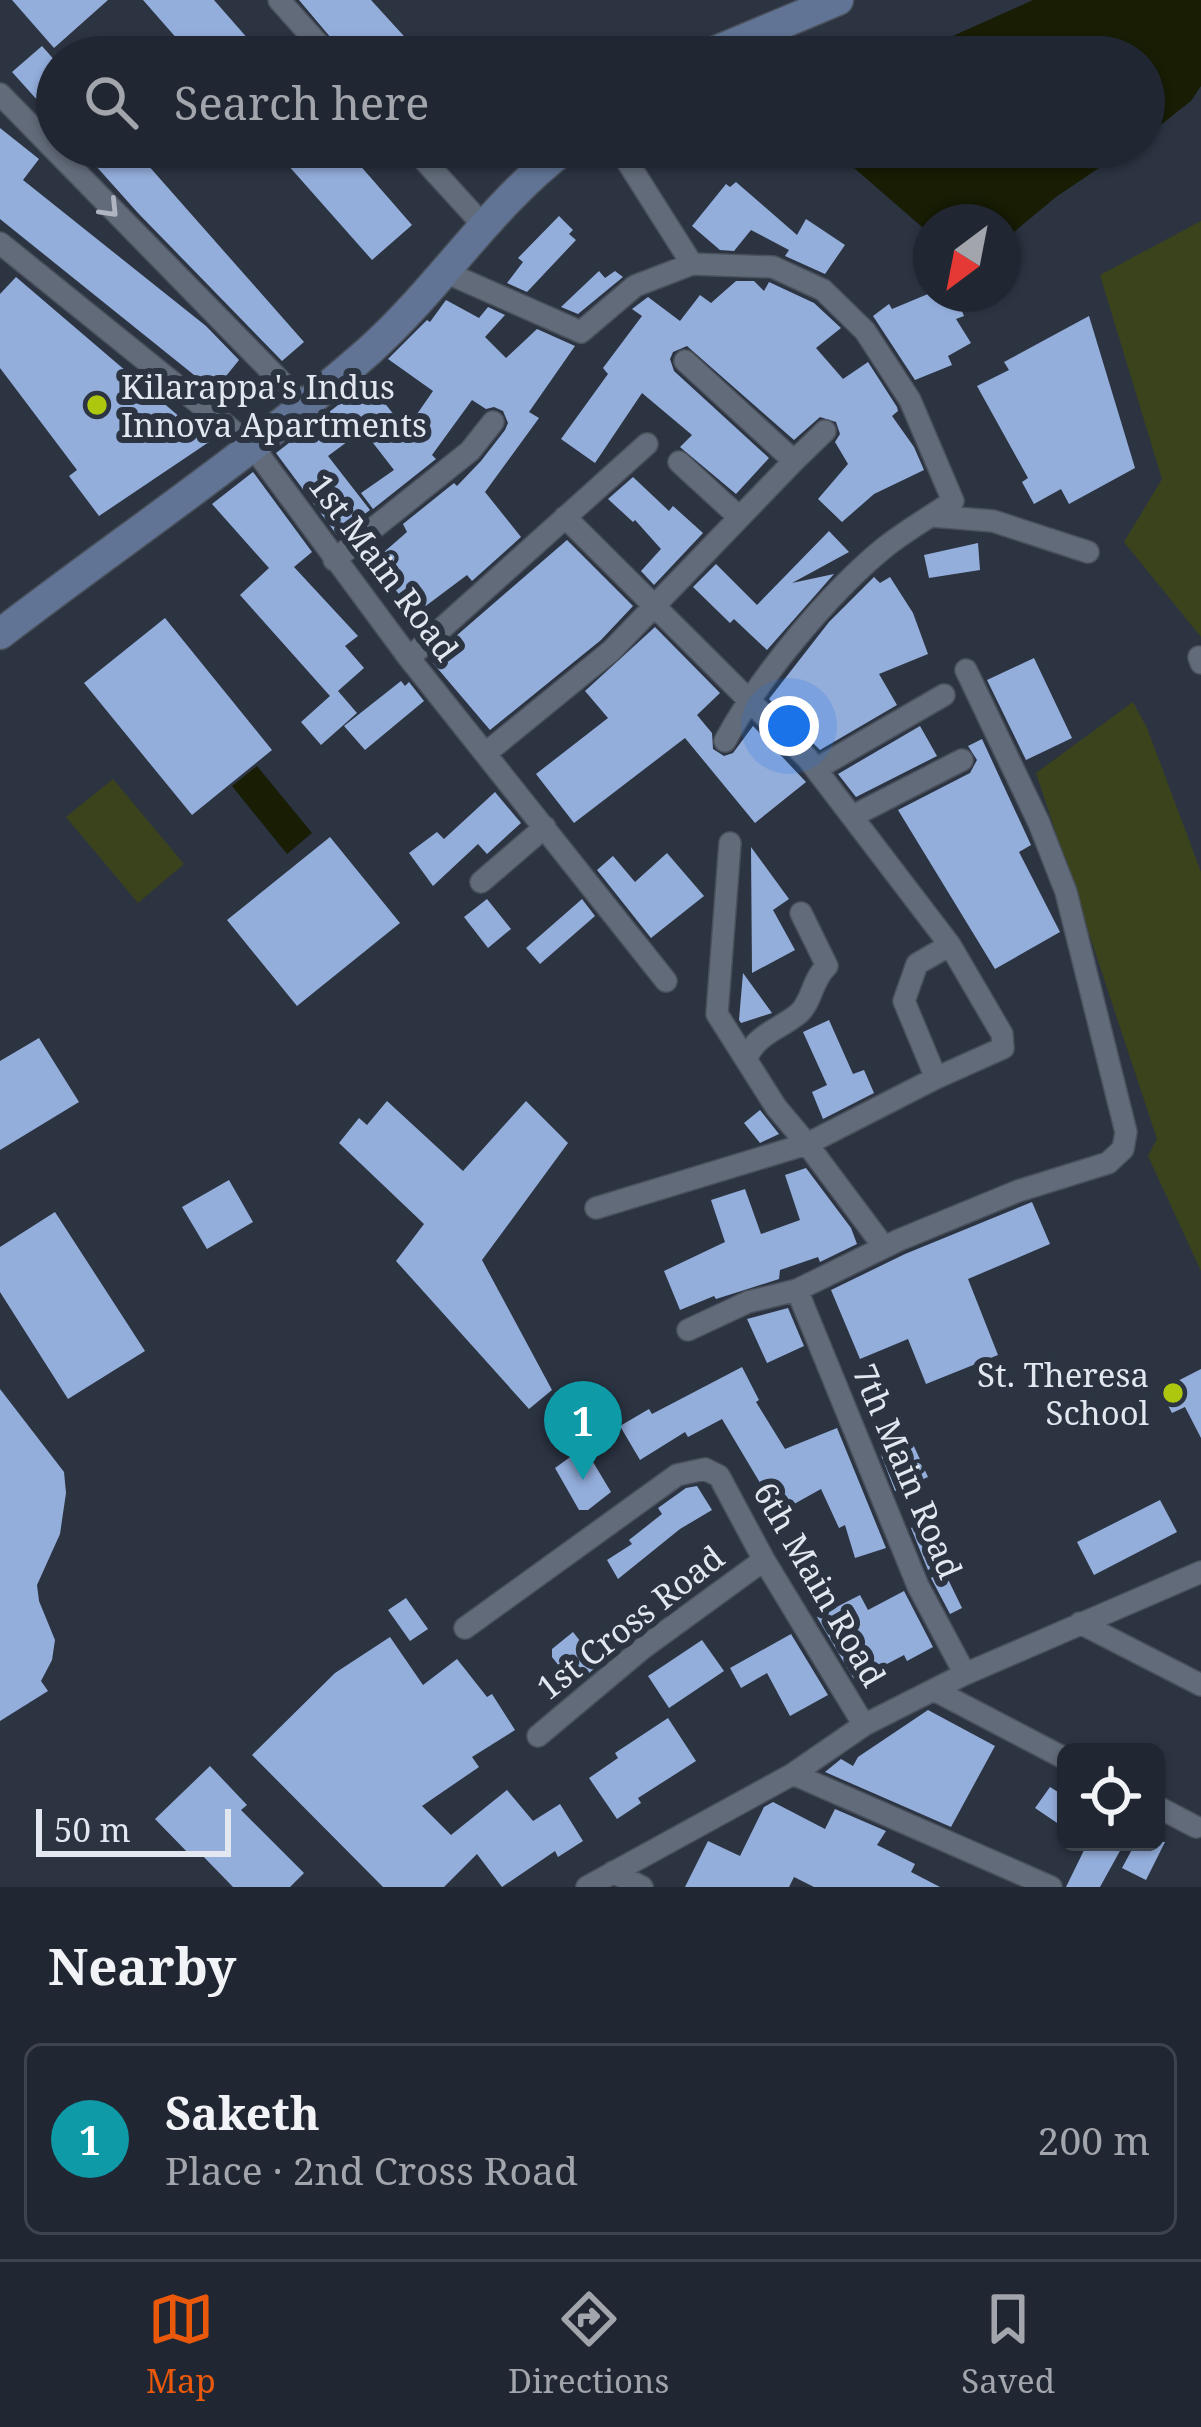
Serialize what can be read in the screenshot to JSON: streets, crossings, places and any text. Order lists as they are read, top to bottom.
{
  "streets": {
    "street": [
      "1st Main Road",
      "7th Main Road",
      "6th Main Road",
      "1st Cross Road"
    ]
  },
  "crossings": [
    ["6th Main Road", "1st Cross Road"]
  ],
  "places": ["Kilarappa's Indus Innova Apartments", "St. Theresa School"],
  "scale_bar": "50 m",
  "north": "bottom left",
  "page": {
    "search": "Search here",
    "pins": "1",
    "scale": "50 m",
    "heading": "Nearby",
    "list": [
      {
        "mark": "1",
        "name": "Saketh",
        "note": "Place · 2nd Cross Road",
        "value": "200 m"
      }
    ],
    "nav": ["Map", "Directions", "Saved"]
  }
}
